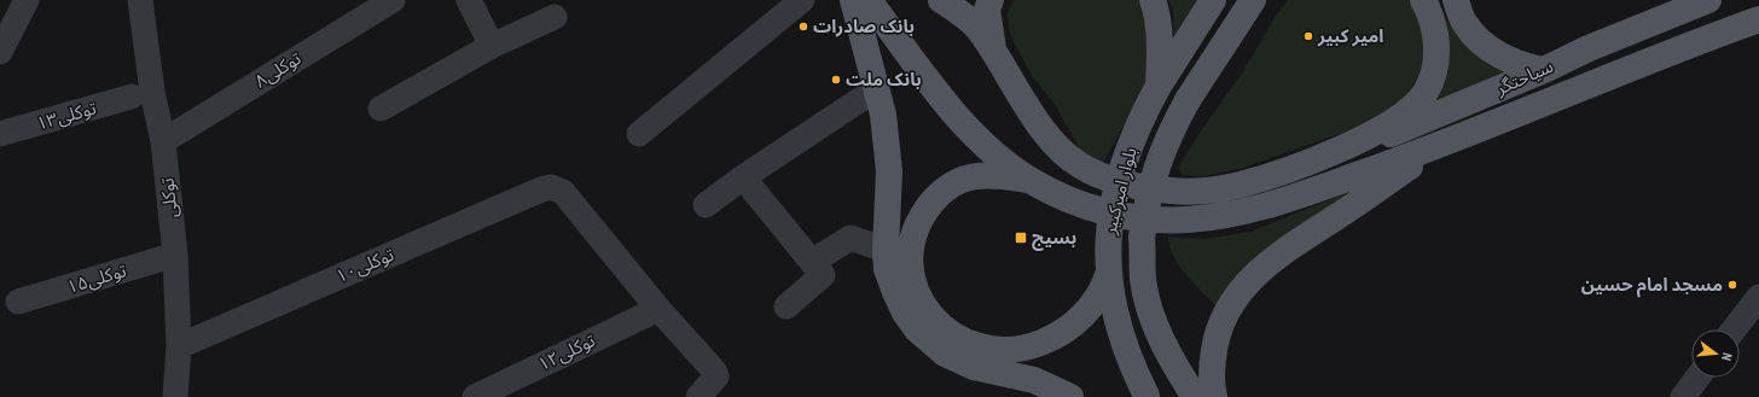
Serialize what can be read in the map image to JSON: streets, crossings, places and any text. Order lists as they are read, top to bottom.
{
  "streets": {
    "main road": ["سیاحتگر", "بلوار امیرکبیر"],
    "street": [
      "توکلی۸",
      "توکلی۱۳",
      "توکلی",
      "۱۰توکلی",
      "توکلی۱۵",
      "توکلی۱۲"
    ]
  },
  "crossings": [
    ["توکلی۸", "توکلی"],
    ["توکلی", "۱۰توکلی"],
    ["توکلی", "توکلی۱۵"],
    ["۱۰توکلی", "توکلی۱۲"]
  ],
  "places": {
    "other": [
      "بانک صادرات",
      "امیر کبیر",
      "بانک ملت",
      "مسجد امام حسین"
    ],
    "transit": ["بسیج"]
  },
  "north": "right"
}
